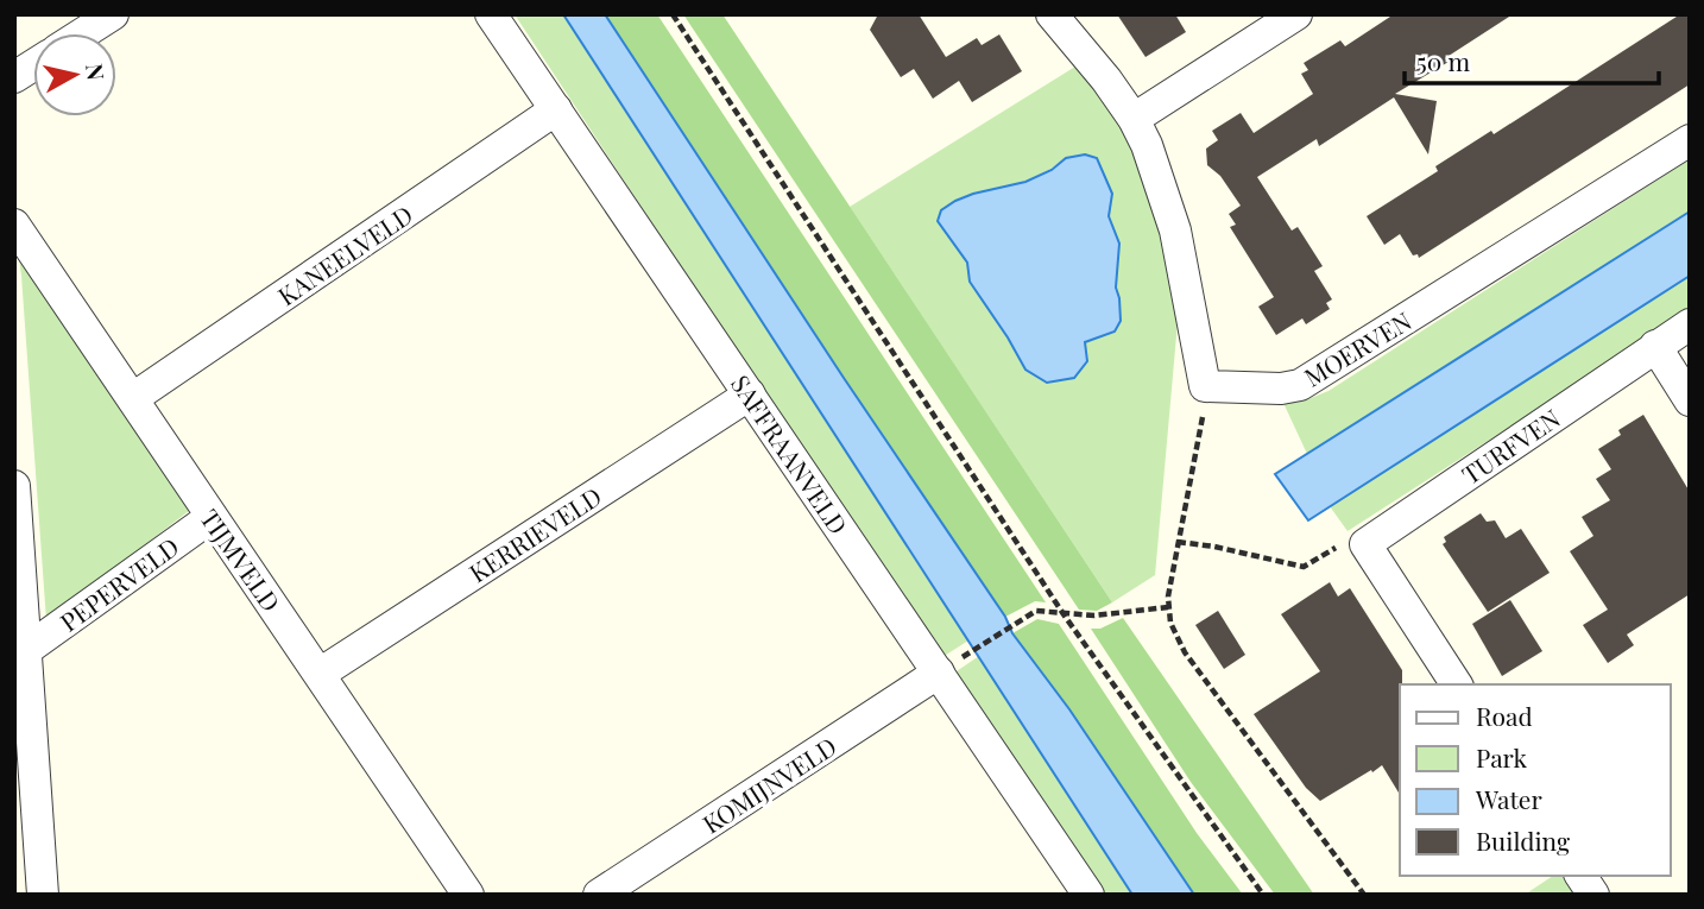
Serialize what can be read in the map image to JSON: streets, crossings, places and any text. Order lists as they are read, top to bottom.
{
  "streets": {
    "street": [
      "KANEELVELD",
      "MOERVEN",
      "TURFVEN",
      "SAFFRAANVELD",
      "KERRIEVELD",
      "TIJMVELD",
      "PEPERVELD",
      "KOMIJNVELD"
    ]
  },
  "crossings": [
    ["KANEELVELD", "SAFFRAANVELD"],
    ["KANEELVELD", "TIJMVELD"],
    ["SAFFRAANVELD", "KERRIEVELD"],
    ["SAFFRAANVELD", "KOMIJNVELD"],
    ["KERRIEVELD", "TIJMVELD"],
    ["TIJMVELD", "PEPERVELD"]
  ],
  "legend": [
    "Road",
    "Park",
    "Water",
    "Building"
  ],
  "scale_bar": "50 m",
  "north": "right"
}
